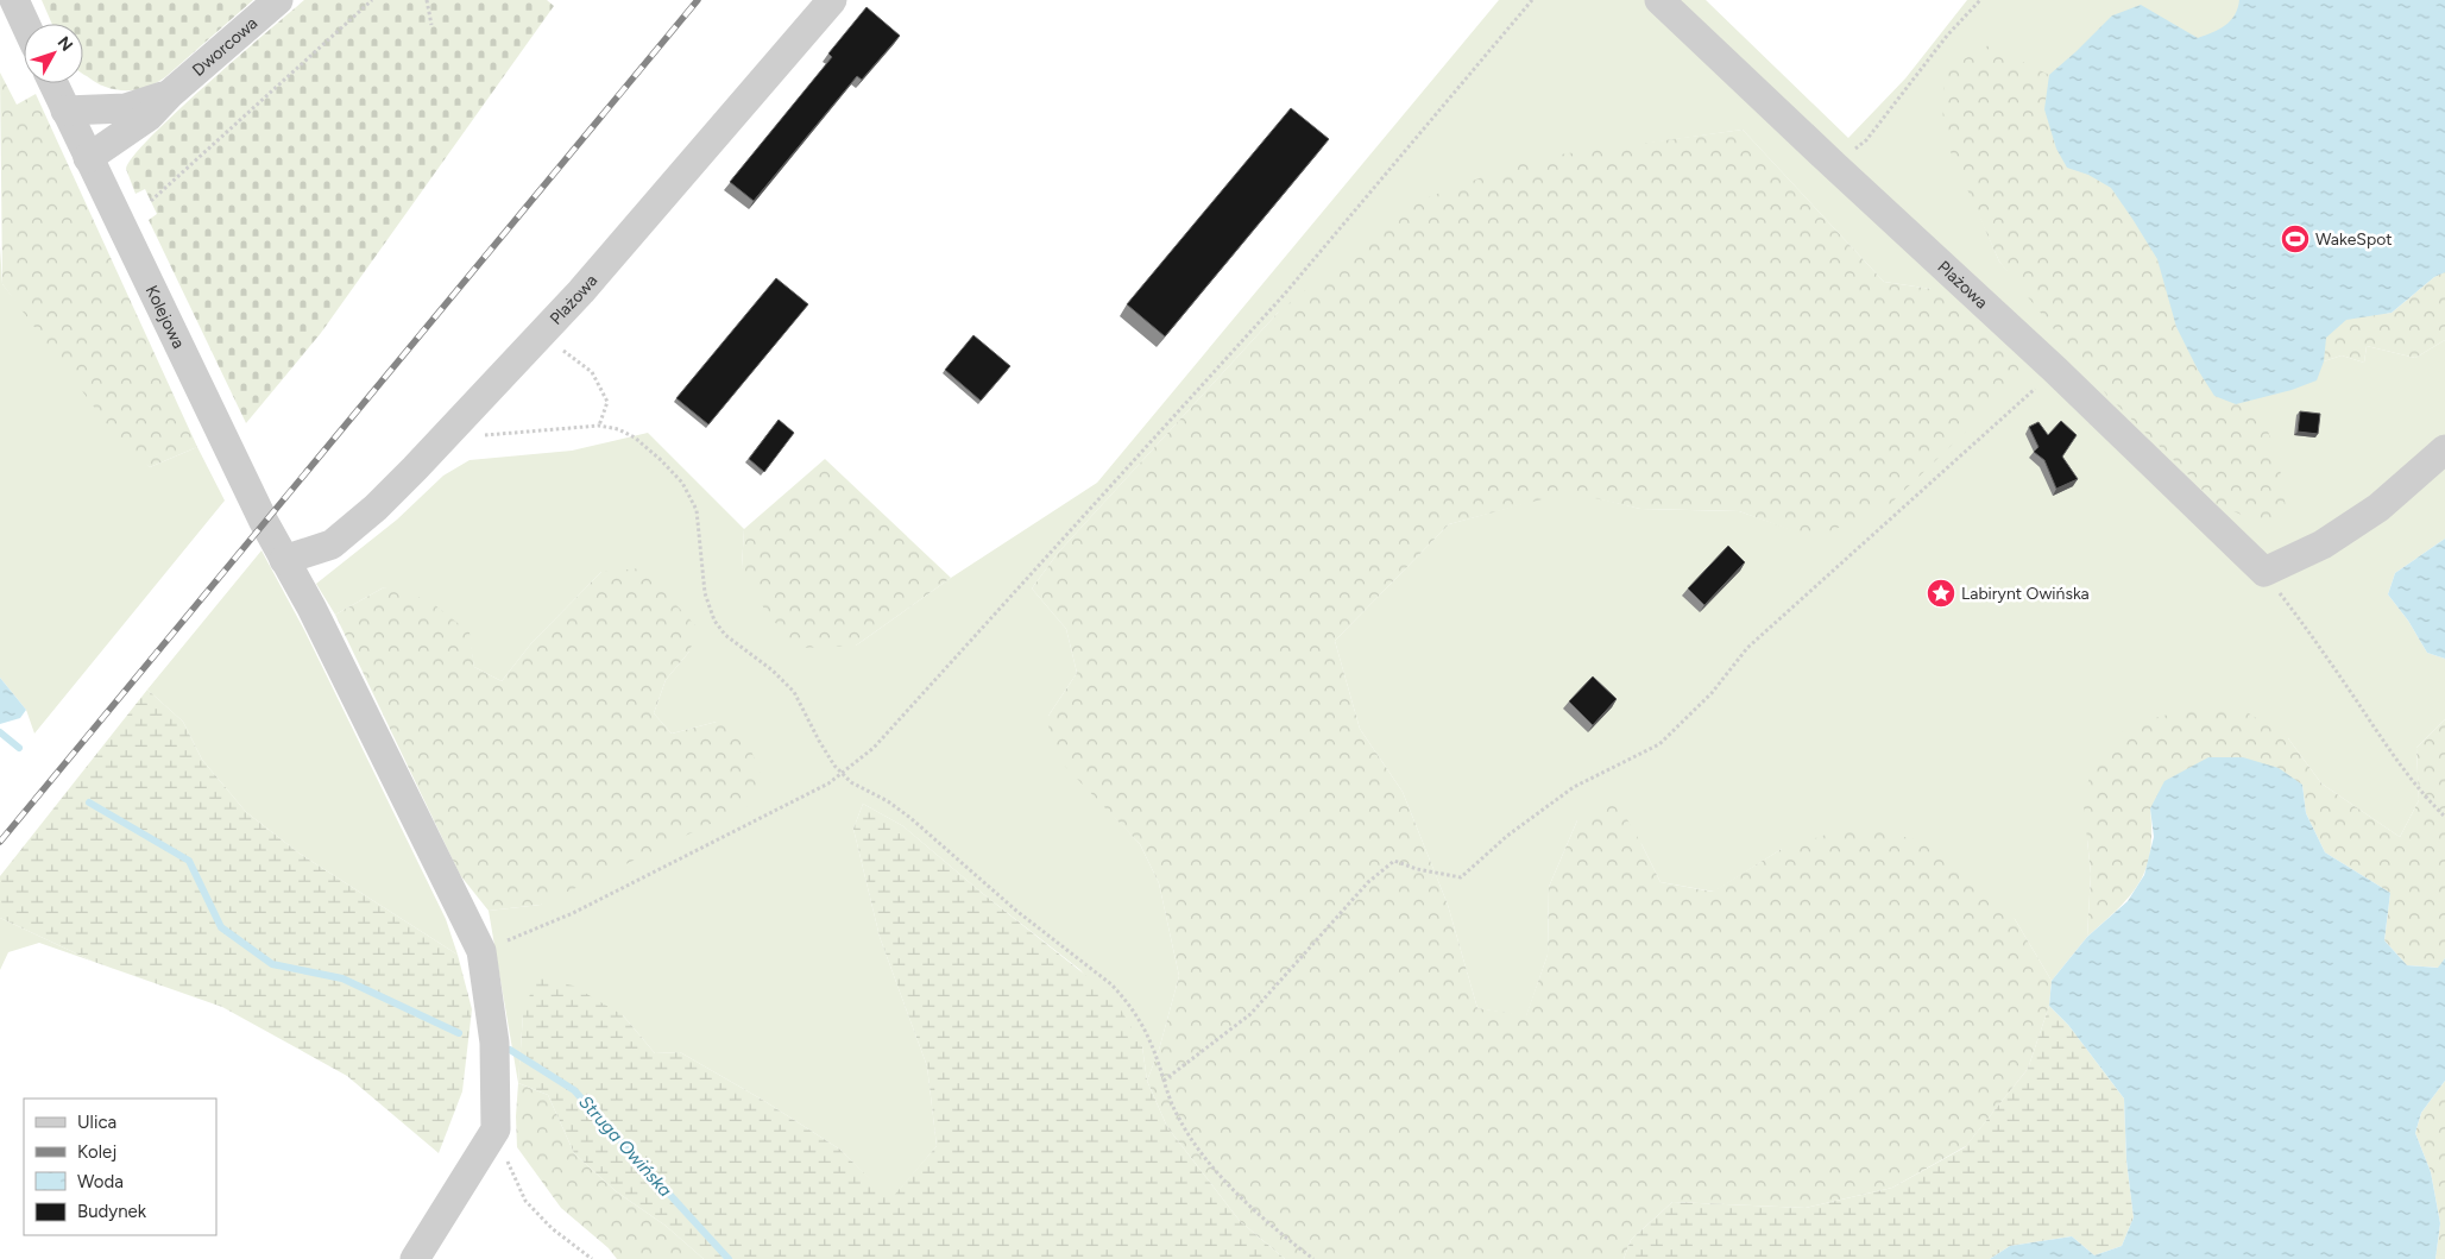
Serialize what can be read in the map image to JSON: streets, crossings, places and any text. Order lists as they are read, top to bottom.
{
  "streets": {
    "street": ["Dworcowa", "Plażowa", "Kolejowa"]
  },
  "crossings": [
    ["Dworcowa", "Kolejowa"],
    ["Plażowa", "Kolejowa"]
  ],
  "water": ["Struga Owińska"],
  "places": {
    "sports": ["WakeSpot"],
    "place": ["Labirynt Owińska"]
  },
  "legend": [
    "Ulica",
    "Kolej",
    "Woda",
    "Budynek"
  ],
  "north": "top right"
}
